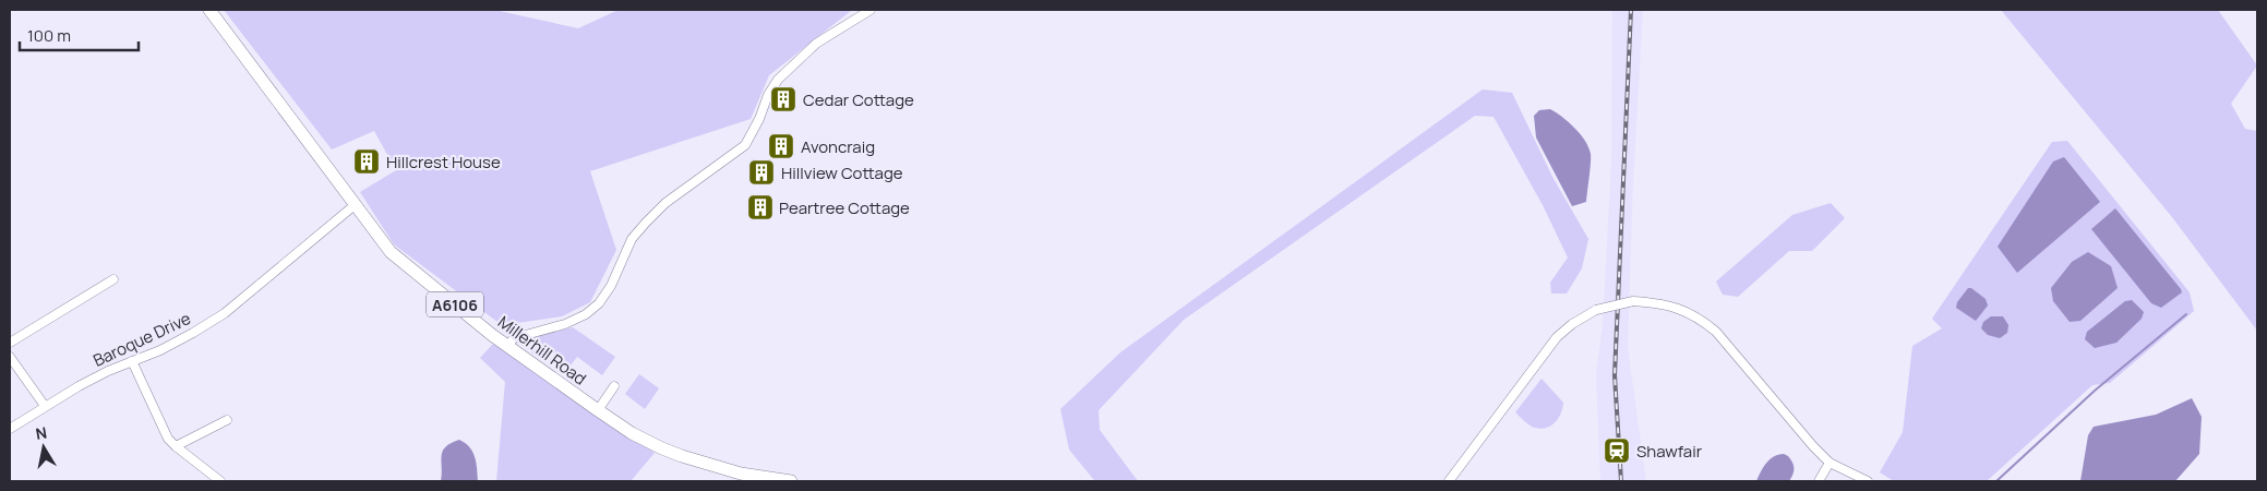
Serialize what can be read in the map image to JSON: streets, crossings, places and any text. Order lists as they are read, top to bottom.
{
  "streets": {
    "main road": ["A6106", "Millerhill Road"],
    "street": ["Baroque Drive"]
  },
  "crossings": [
    ["Baroque Drive", "Millerhill Road"]
  ],
  "places": {
    "building": [
      "Cedar Cottage",
      "Avoncraig",
      "Hillcrest House",
      "Hillview Cottage",
      "Peartree Cottage"
    ],
    "station": ["Shawfair"]
  },
  "scale_bar": "100 m",
  "north": "top"
}
